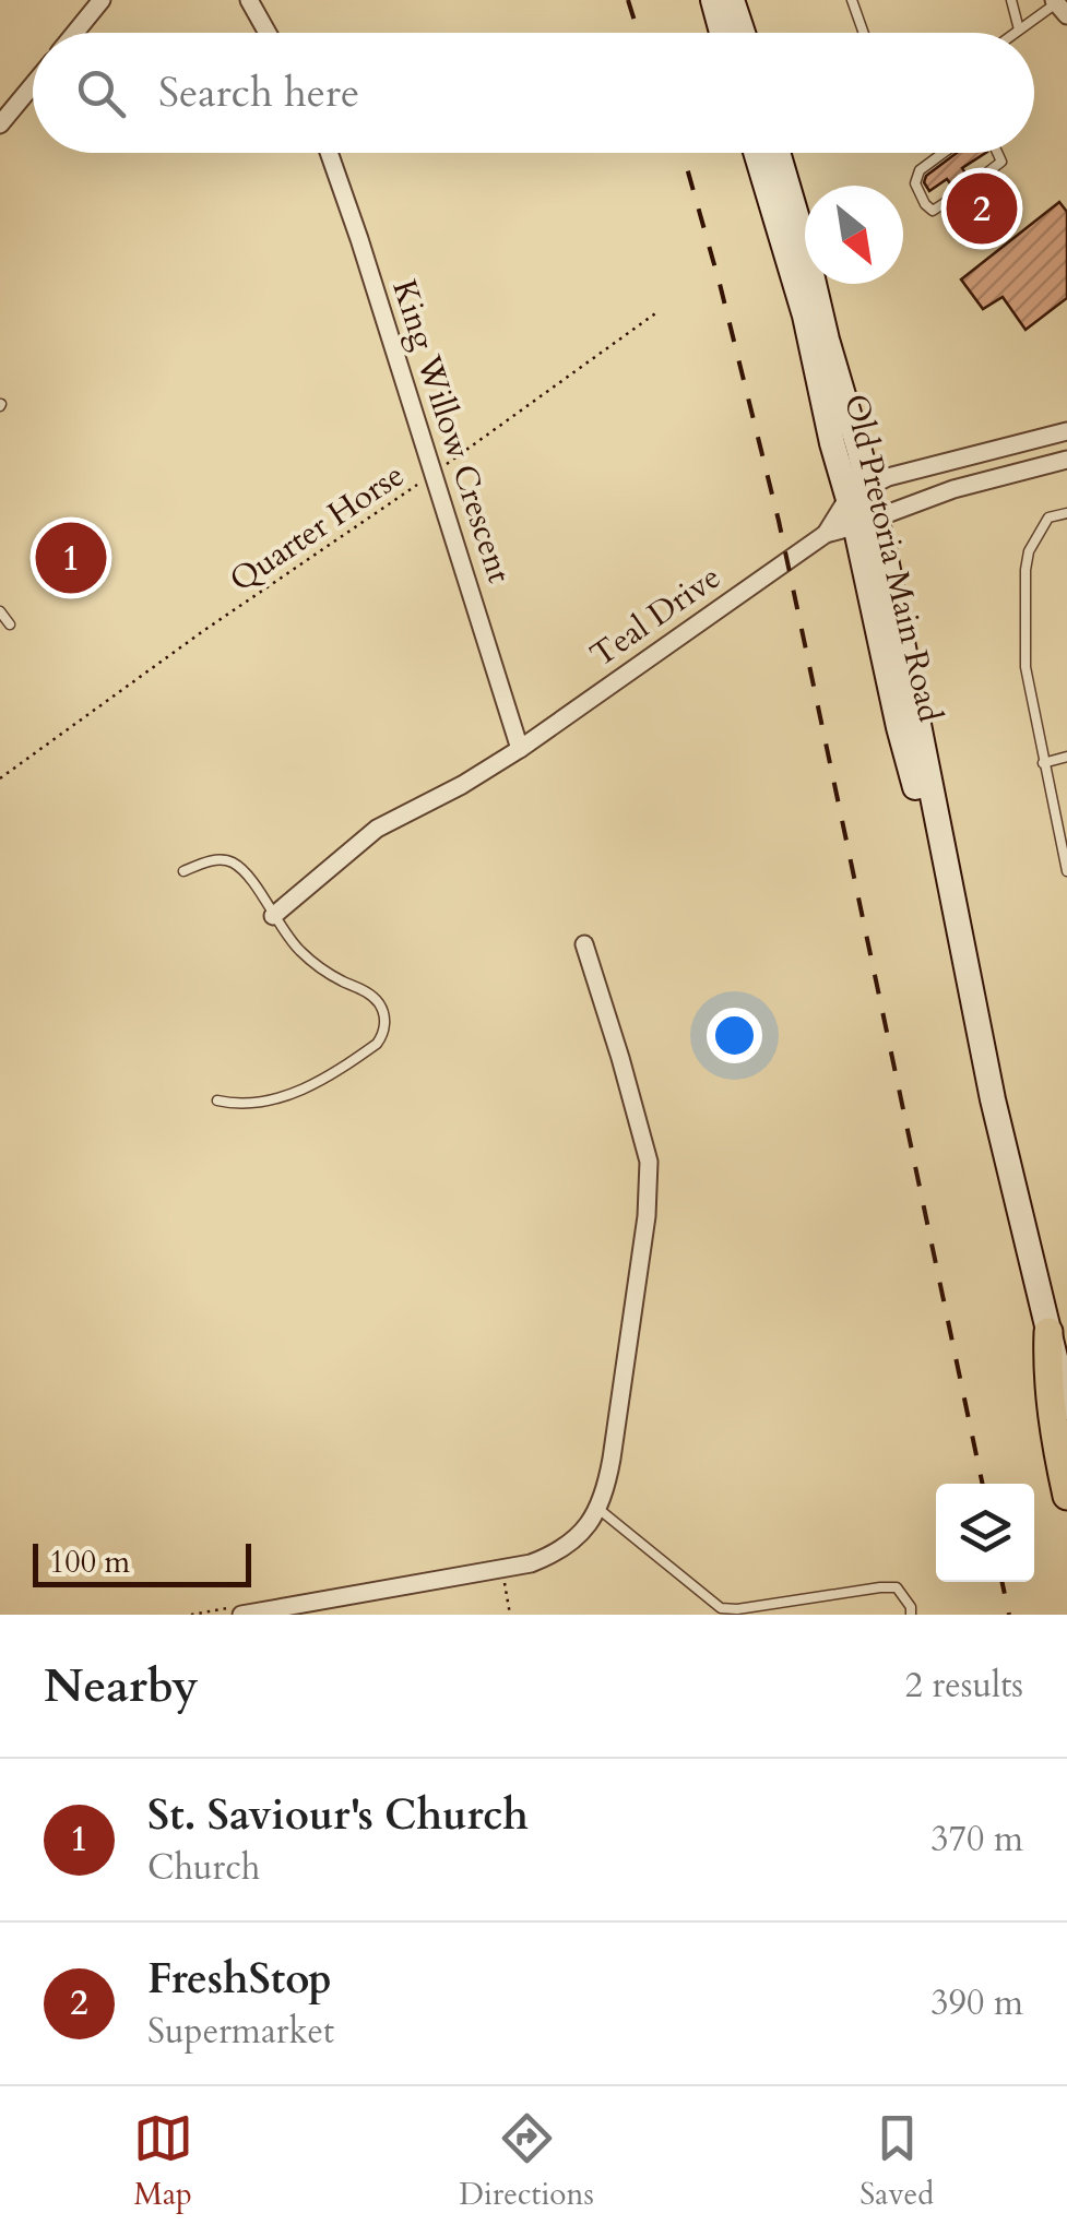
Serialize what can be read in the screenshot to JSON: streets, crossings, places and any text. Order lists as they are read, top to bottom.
{
  "streets": {
    "main road": ["Old Pretoria Main Road"],
    "street": ["King Willow Crescent", "Teal Drive"],
    "path": ["Quarter Horse"]
  },
  "crossings": [
    ["King Willow Crescent", "Quarter Horse"],
    ["King Willow Crescent", "Teal Drive"],
    ["Old Pretoria Main Road", "Teal Drive"]
  ],
  "scale_bar": "100 m",
  "north": "bottom right",
  "page": {
    "search": "Search here",
    "pins": ["2", "1"],
    "scale": "100 m",
    "heading": ["Nearby", "2 results"],
    "list": [
      {
        "mark": "1",
        "name": "St. Saviour's Church",
        "note": "Church",
        "value": "370 m"
      },
      {
        "mark": "2",
        "name": "FreshStop",
        "note": "Supermarket",
        "value": "390 m"
      }
    ],
    "nav": ["Map", "Directions", "Saved"]
  }
}
